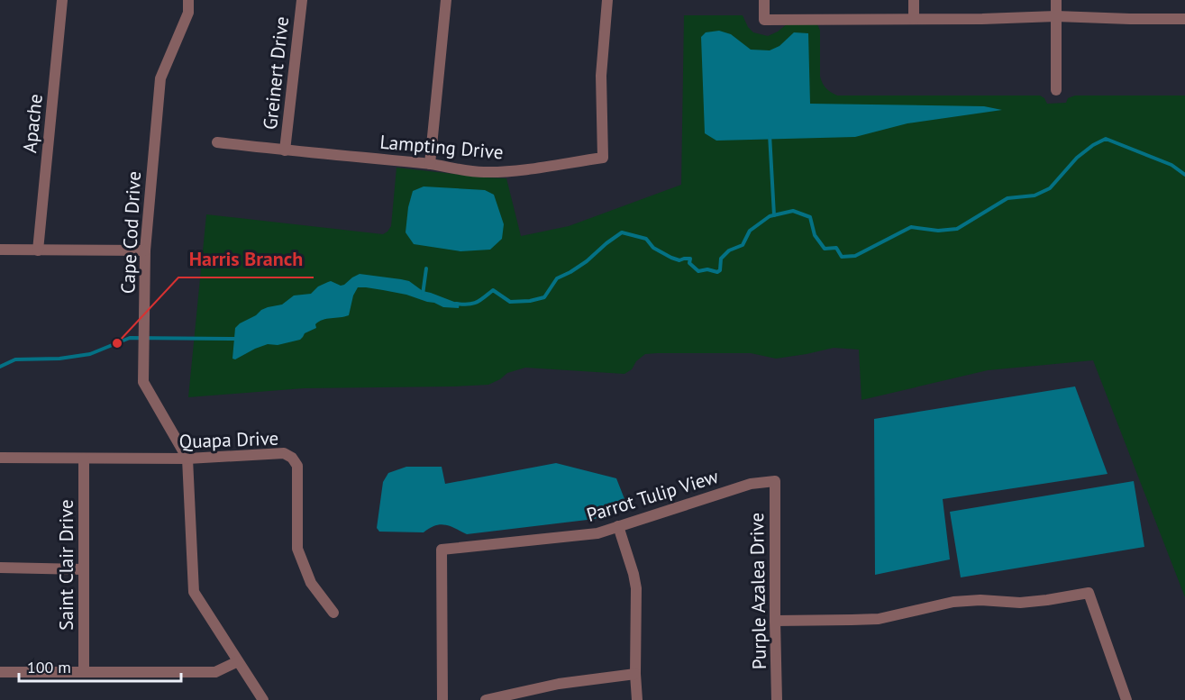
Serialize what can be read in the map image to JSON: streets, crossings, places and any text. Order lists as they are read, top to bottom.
{
  "streets": {
    "street": [
      "Greinert Drive",
      "Apache",
      "Lampting Drive",
      "Cape Cod Drive",
      "Quapa Drive",
      "Parrot Tulip View",
      "Saint Clair Drive",
      "Purple Azalea Drive"
    ]
  },
  "crossings": [
    ["Greinert Drive", "Lampting Drive"],
    ["Cape Cod Drive", "Quapa Drive"],
    ["Quapa Drive", "Saint Clair Drive"],
    ["Parrot Tulip View", "Purple Azalea Drive"]
  ],
  "places": ["Harris Branch"],
  "scale_bar": "100 m"
}
